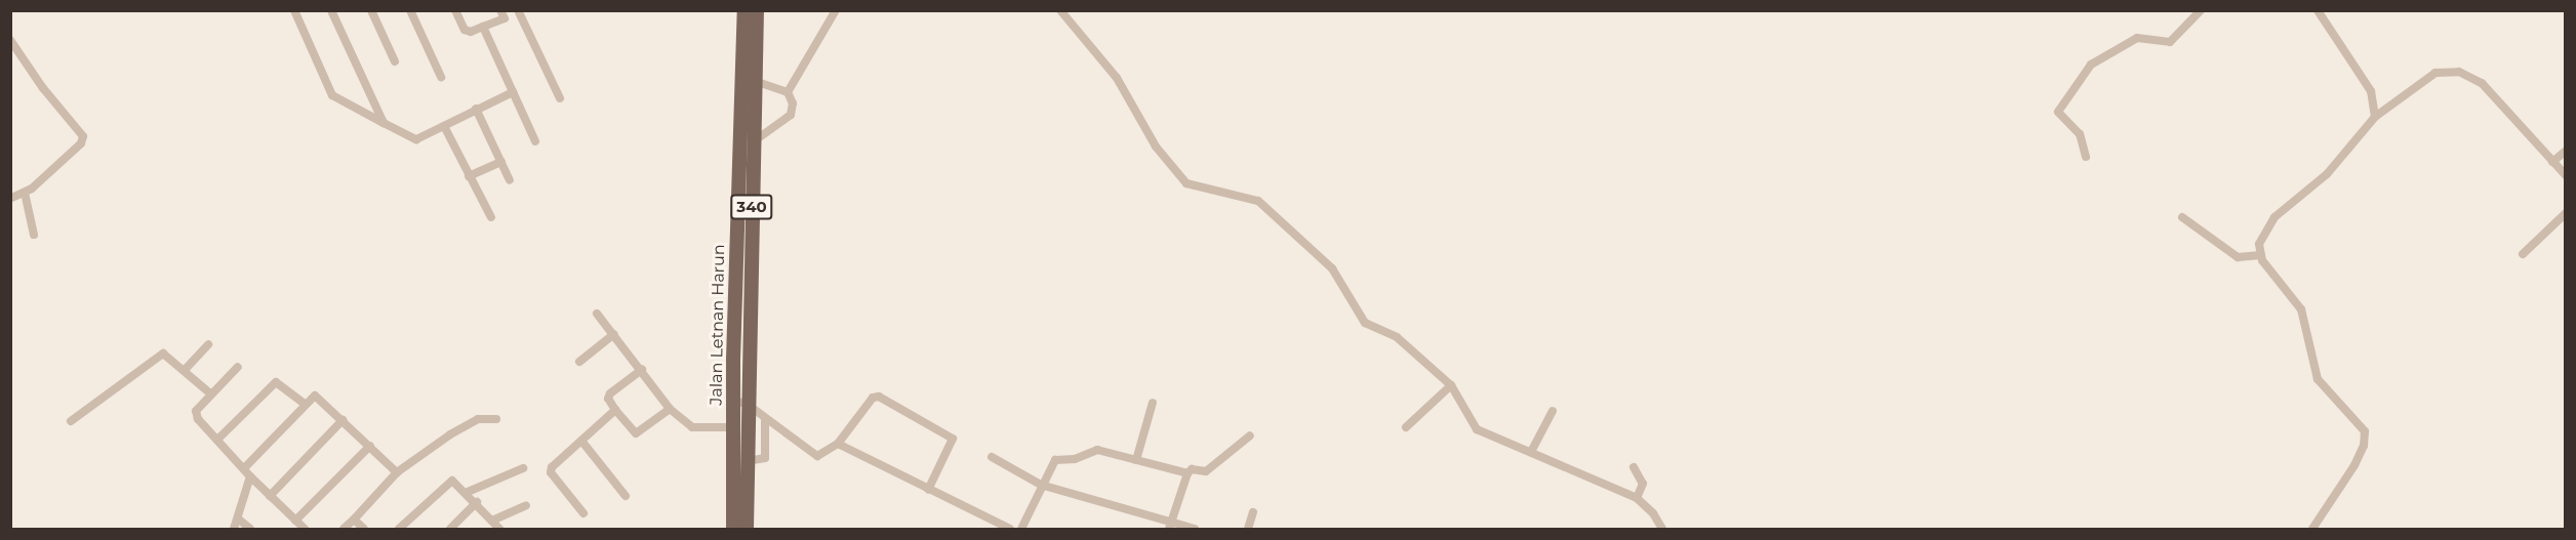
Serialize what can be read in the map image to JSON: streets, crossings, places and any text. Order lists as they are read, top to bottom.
{
  "streets": {
    "main road": ["340", "Jalan Letnan Harun"]
  }
}
